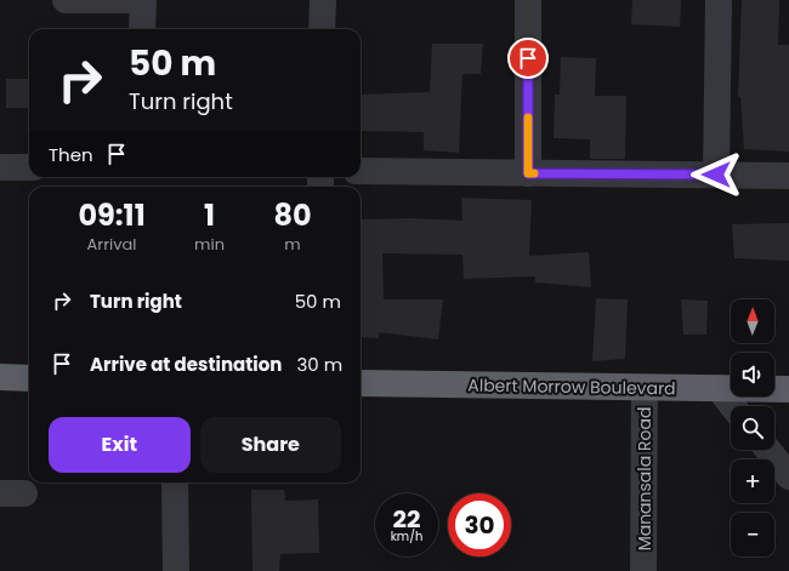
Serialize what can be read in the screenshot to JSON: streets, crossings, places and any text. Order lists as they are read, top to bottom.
{
  "streets": {
    "highway": ["Albert Morrow Boulevard"],
    "street": ["Manansala Road"]
  },
  "crossings": [
    ["Albert Morrow Boulevard", "Manansala Road"]
  ],
  "north": "top",
  "page": {
    "turn": ["50 m", "Turn right"],
    "then": "Then",
    "eta": [
      "09:11",
      "Arrival",
      "1",
      "min",
      "80",
      "m"
    ],
    "list": [
      {
        "name": "Turn right",
        "value": "50 m"
      },
      {
        "name": "Arrive at destination",
        "value": "30 m"
      }
    ],
    "map_buttons": ["+", "−"],
    "buttons": ["Exit", "Share"],
    "speed": "22 km/h",
    "limit": "30"
  }
}
